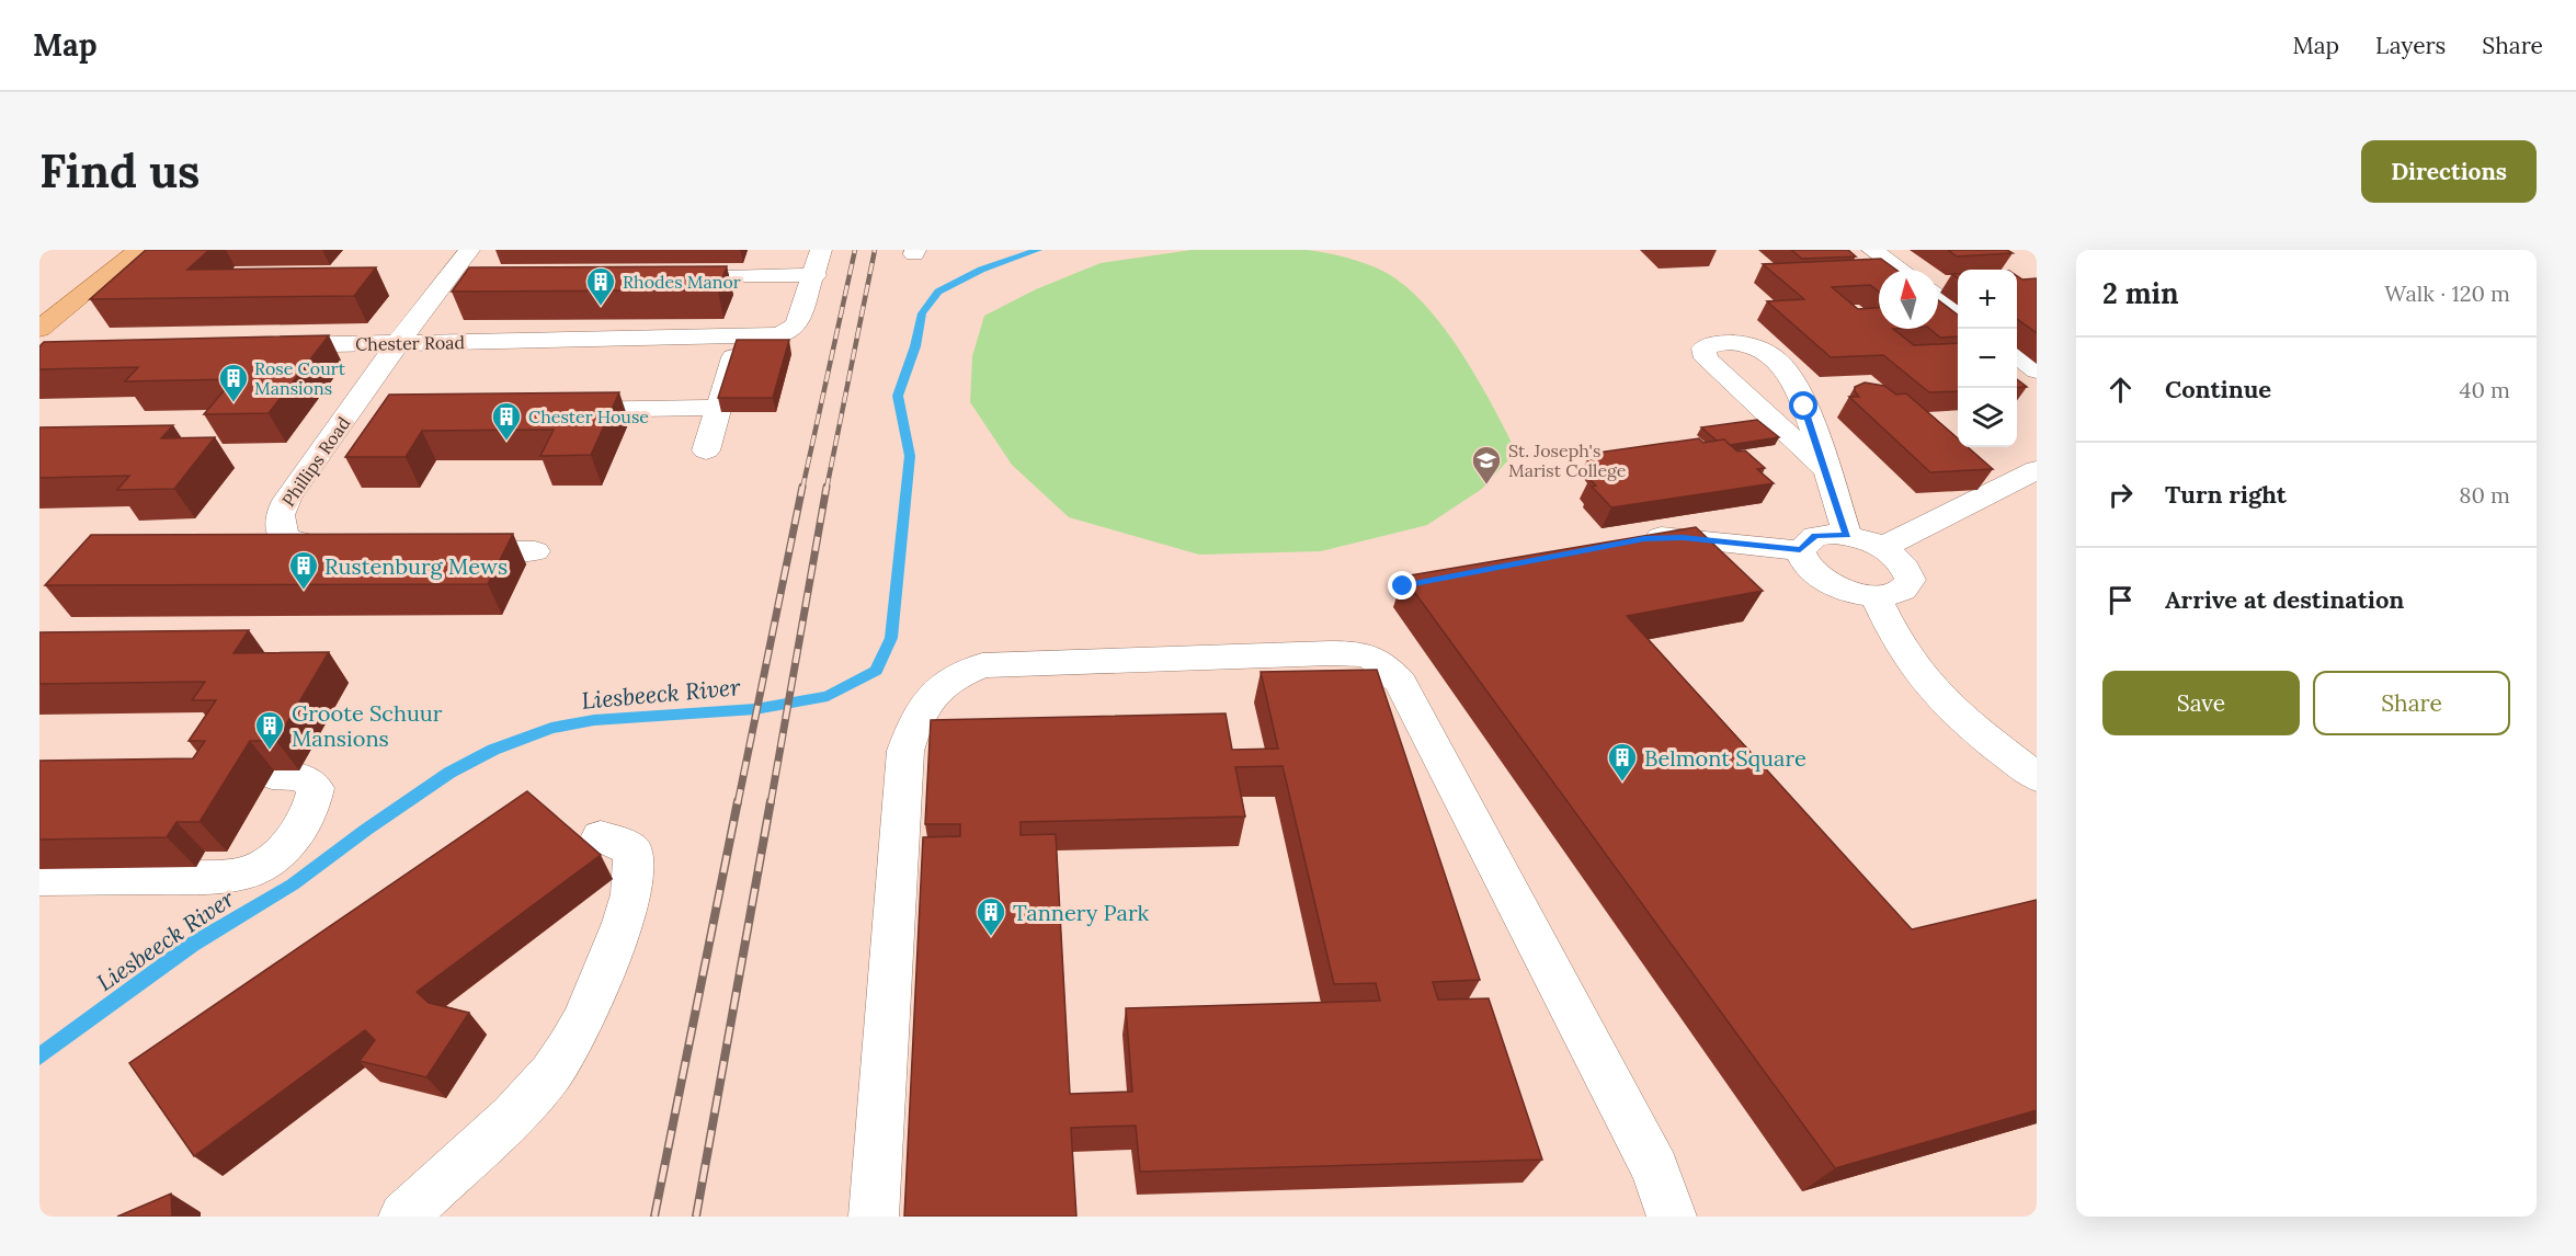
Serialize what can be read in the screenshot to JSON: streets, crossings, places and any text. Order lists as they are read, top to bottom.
{
  "streets": {
    "street": ["Chester Road", "Phillips Road"]
  },
  "crossings": [
    ["Chester Road", "Phillips Road"]
  ],
  "water": ["Liesbeeck River"],
  "places": {
    "building": [
      "Rhodes Manor",
      "Rose Court Mansions",
      "Chester House",
      "Rustenburg Mews",
      "Groote Schuur Mansions",
      "Belmont Square",
      "Tannery Park"
    ],
    "school or university": ["St. Joseph's Marist College"]
  },
  "north": "top",
  "page": {
    "header": "Map",
    "nav": ["Map", "Layers", "Share"],
    "buttons": [
      "Directions",
      ["Save", "Share"]
    ],
    "title": "Find us",
    "heading": ["2 min", "Walk · 120 m"],
    "map_buttons": ["+", "−"],
    "list": [
      ["Continue", "40 m"],
      ["Turn right", "80 m"],
      "Arrive at destination"
    ]
  }
}
